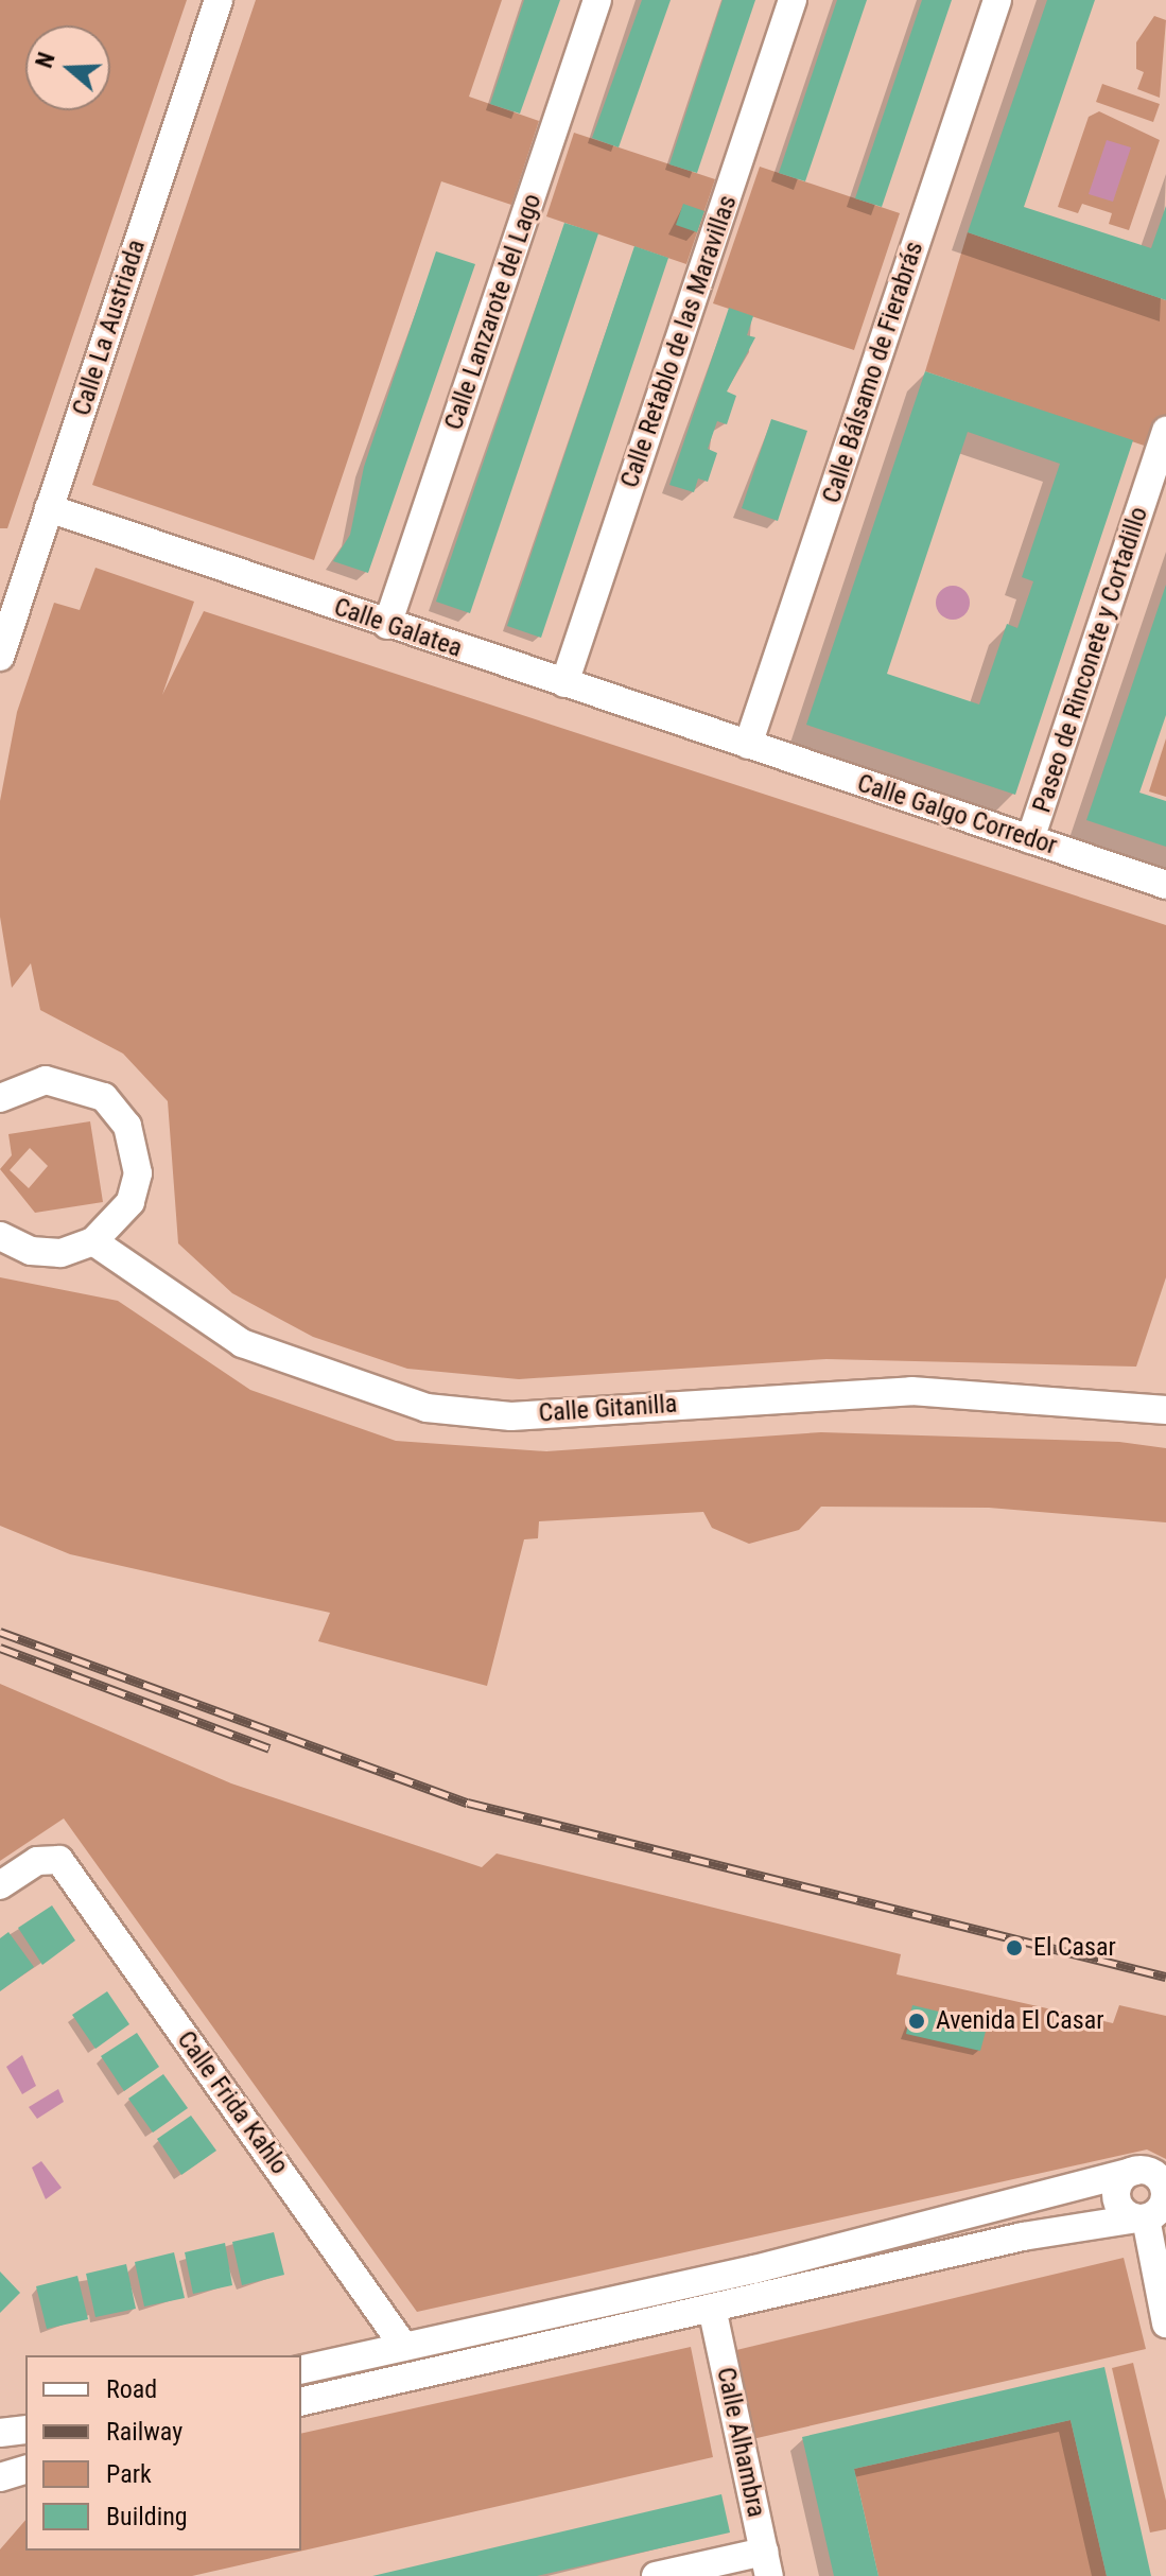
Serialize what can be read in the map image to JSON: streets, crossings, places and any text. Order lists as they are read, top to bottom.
{
  "streets": {
    "street": [
      "Calle Lanzarote del Lago",
      "Calle La Austriada",
      "Calle Retablo de las Maravillas",
      "Calle Bálsamo de Fierabrás",
      "Calle Galatea",
      "Paseo de Rinconete y Cortadillo",
      "Calle Galgo Corredor",
      "Calle Gitanilla",
      "Calle Frida Kahlo",
      "Calle Alhambra"
    ]
  },
  "crossings": [
    ["Calle Lanzarote del Lago", "Calle Galatea"],
    ["Calle La Austriada", "Calle Galatea"],
    ["Calle Retablo de las Maravillas", "Calle Galatea"],
    ["Calle Bálsamo de Fierabrás", "Calle Galatea"],
    ["Calle Bálsamo de Fierabrás", "Calle Galgo Corredor"],
    ["Calle Galatea", "Calle Galgo Corredor"],
    ["Paseo de Rinconete y Cortadillo", "Calle Galgo Corredor"]
  ],
  "places": ["El Casar", "Avenida El Casar"],
  "legend": [
    "Road",
    "Railway",
    "Park",
    "Building"
  ],
  "north": "left"
}
